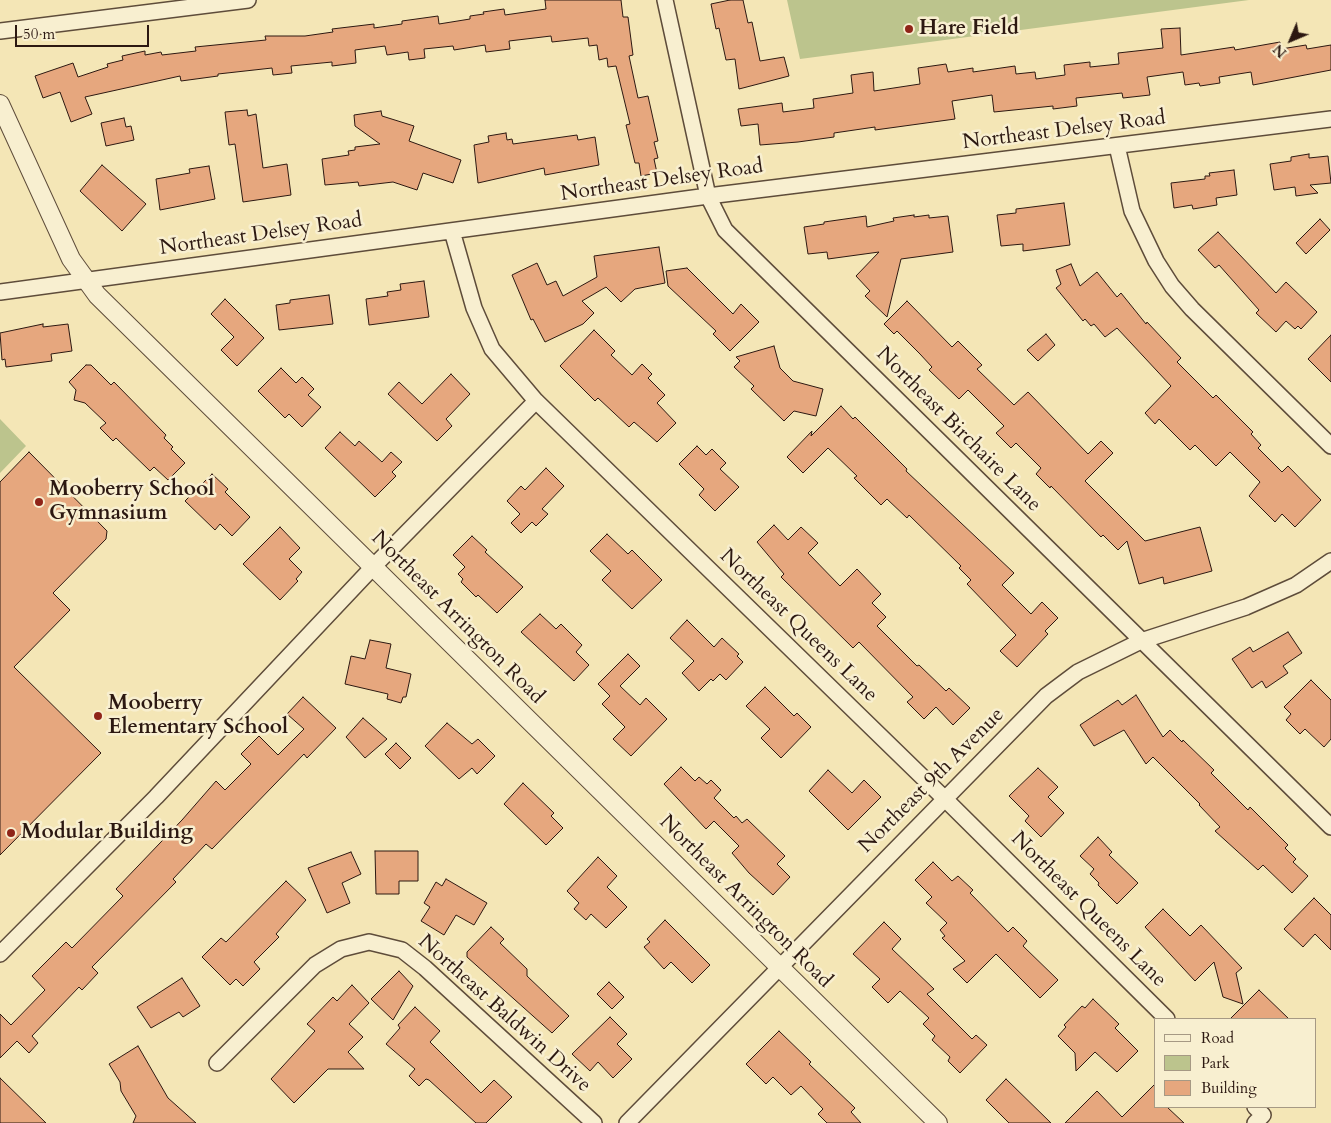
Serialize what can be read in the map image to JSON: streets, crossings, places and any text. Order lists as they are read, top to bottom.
{
  "streets": {
    "street": [
      "Northeast Delsey Road",
      "Northeast Birchaire Lane",
      "Northeast Arrington Road",
      "Northeast Queens Lane",
      "Northeast 9th Avenue",
      "Northeast Baldwin Drive"
    ]
  },
  "crossings": [
    ["Northeast Delsey Road", "Northeast Birchaire Lane"],
    ["Northeast Delsey Road", "Northeast Arrington Road"],
    ["Northeast Delsey Road", "Northeast Queens Lane"],
    ["Northeast Birchaire Lane", "Northeast 9th Avenue"],
    ["Northeast Arrington Road", "Northeast 9th Avenue"],
    ["Northeast Queens Lane", "Northeast 9th Avenue"]
  ],
  "places": [
    "Hare Field",
    "Mooberry School Gymnasium",
    "Mooberry Elementary School",
    "Modular Building"
  ],
  "legend": ["Road", "Park", "Building"],
  "scale_bar": "50 m",
  "north": "bottom left"
}
